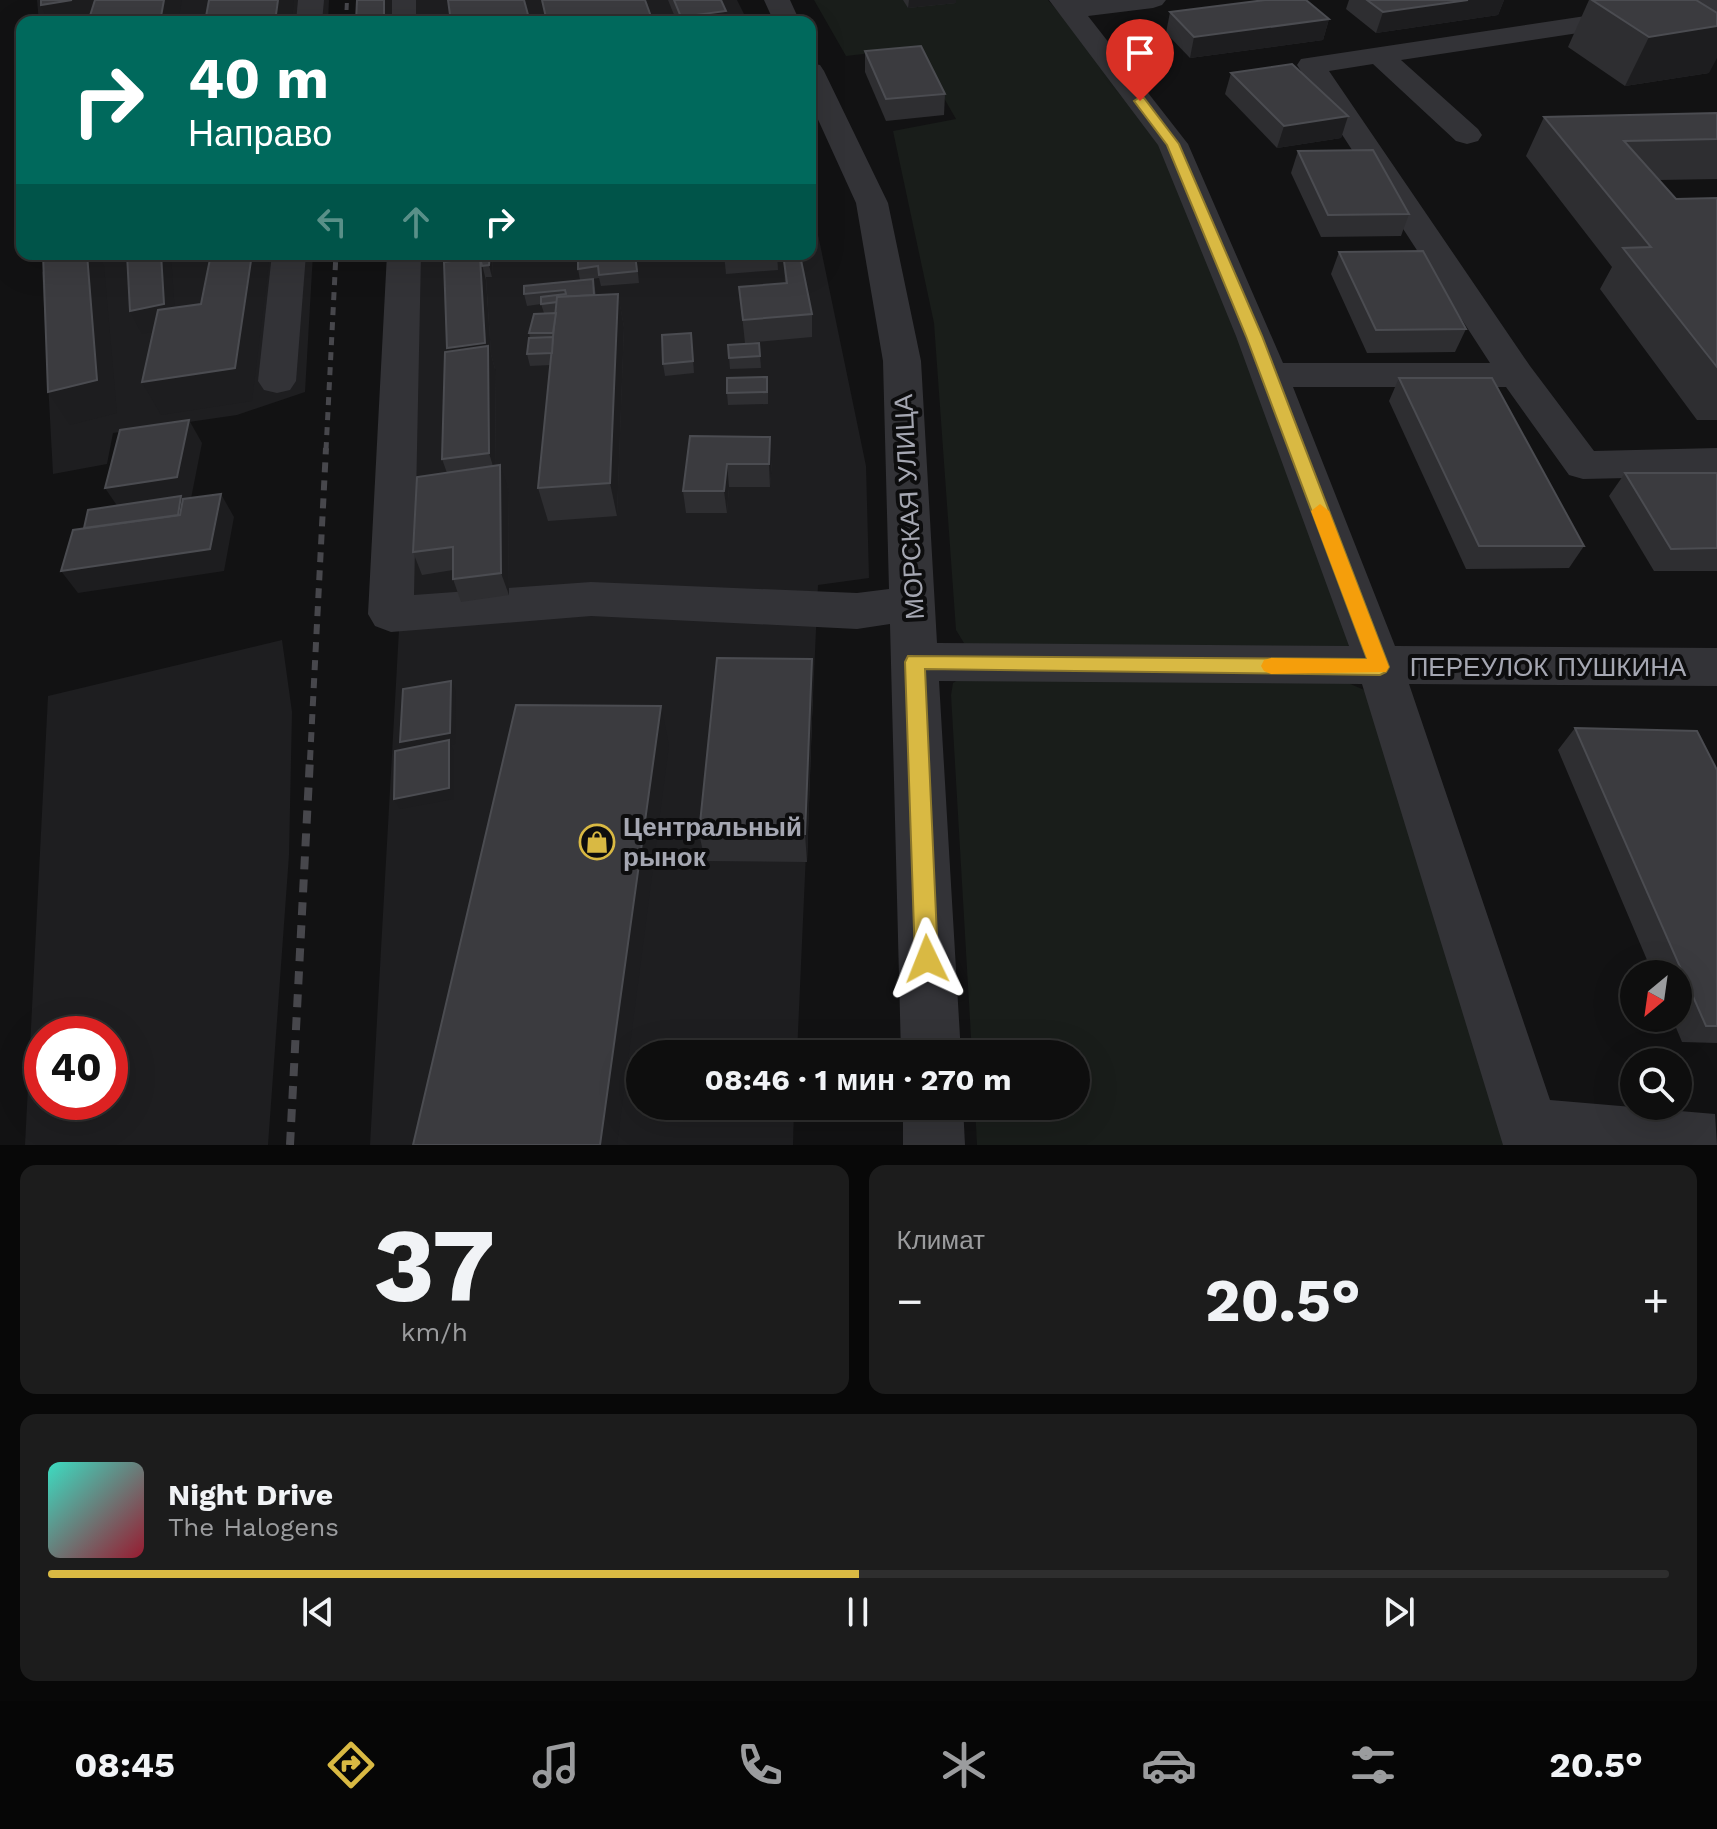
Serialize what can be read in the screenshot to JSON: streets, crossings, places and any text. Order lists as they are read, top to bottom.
{
  "streets": {
    "street": ["МОРСКАЯ УЛИЦА", "ПЕРЕУЛОК ПУШКИНА"]
  },
  "crossings": [
    ["МОРСКАЯ УЛИЦА", "ПЕРЕУЛОК ПУШКИНА"]
  ],
  "places": {
    "shop": ["Центральный рынок"]
  },
  "north": "bottom left",
  "page": {
    "turn": ["40 m", "Направо"],
    "limit": "40",
    "trip": "08:46 · 1 мин · 270 m",
    "tile": [
      ["37", "km/h"],
      "Климат"
    ],
    "heat": ["−", "20.5°", "+"],
    "song": ["Night Drive", "The Halogens"],
    "tabs": ["08:45", "20.5°"]
  }
}
